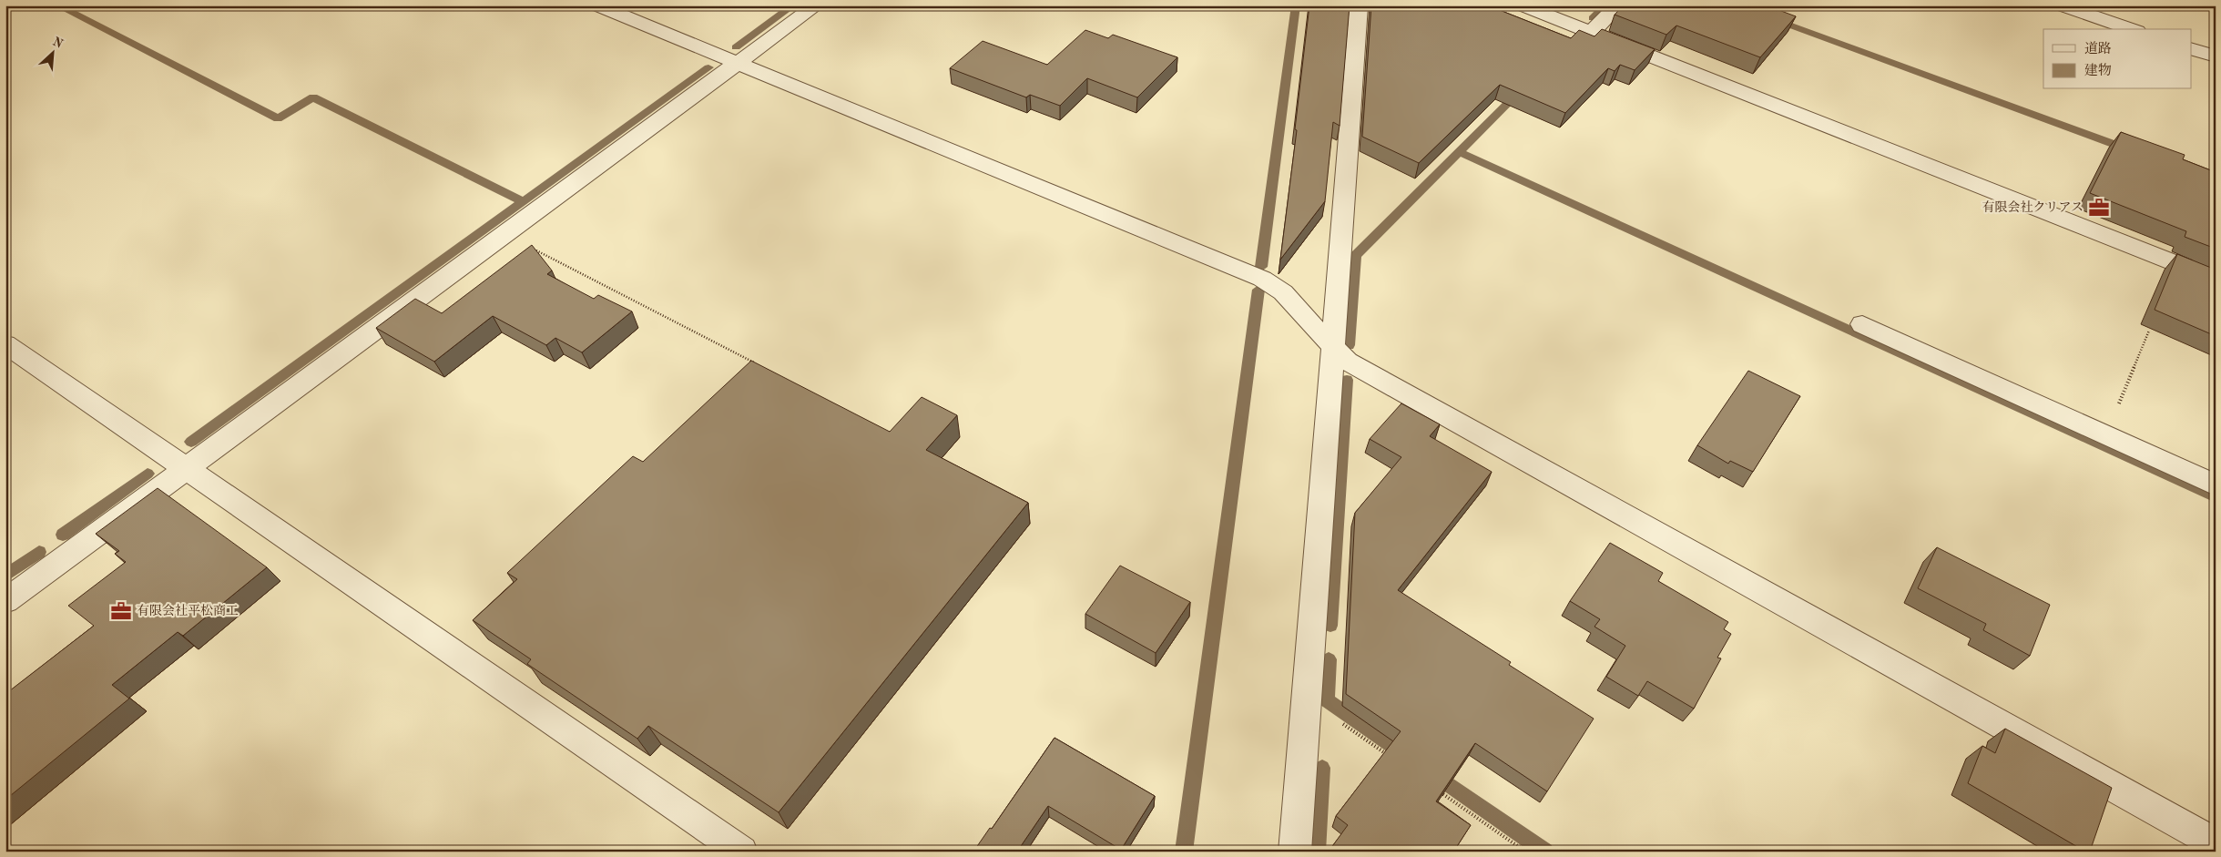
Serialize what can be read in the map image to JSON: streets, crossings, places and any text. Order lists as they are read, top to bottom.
{
  "places": {
    "office": ["有限会社クリアス", "有限会社平松商工"]
  },
  "legend": ["道路", "建物"],
  "north": "top right"
}
